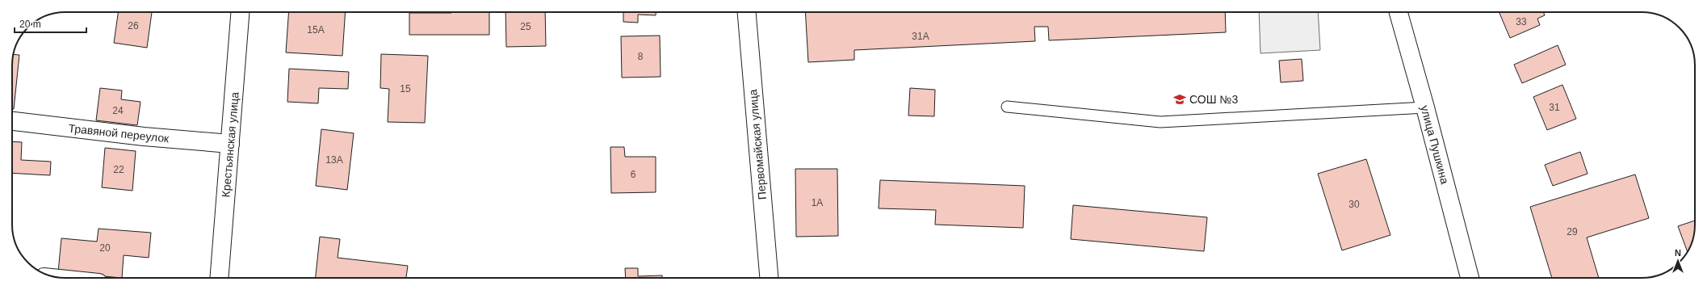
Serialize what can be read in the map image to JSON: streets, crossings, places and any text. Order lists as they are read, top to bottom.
{
  "streets": {
    "street": [
      "Травяной переулок",
      "Крестьянская улица",
      "Первомайская улица",
      "улица Пушкина"
    ]
  },
  "crossings": [
    ["Травяной переулок", "Крестьянская улица"]
  ],
  "places": {
    "school or university": ["СОШ №3"]
  },
  "house_numbers": [
    "33",
    "26",
    "25",
    "15А",
    "31А",
    "8",
    "15",
    "31",
    "24",
    "13А",
    "22",
    "6",
    "1А",
    "30",
    "29",
    "20"
  ],
  "scale_bar": "20 m",
  "north": "top"
}
